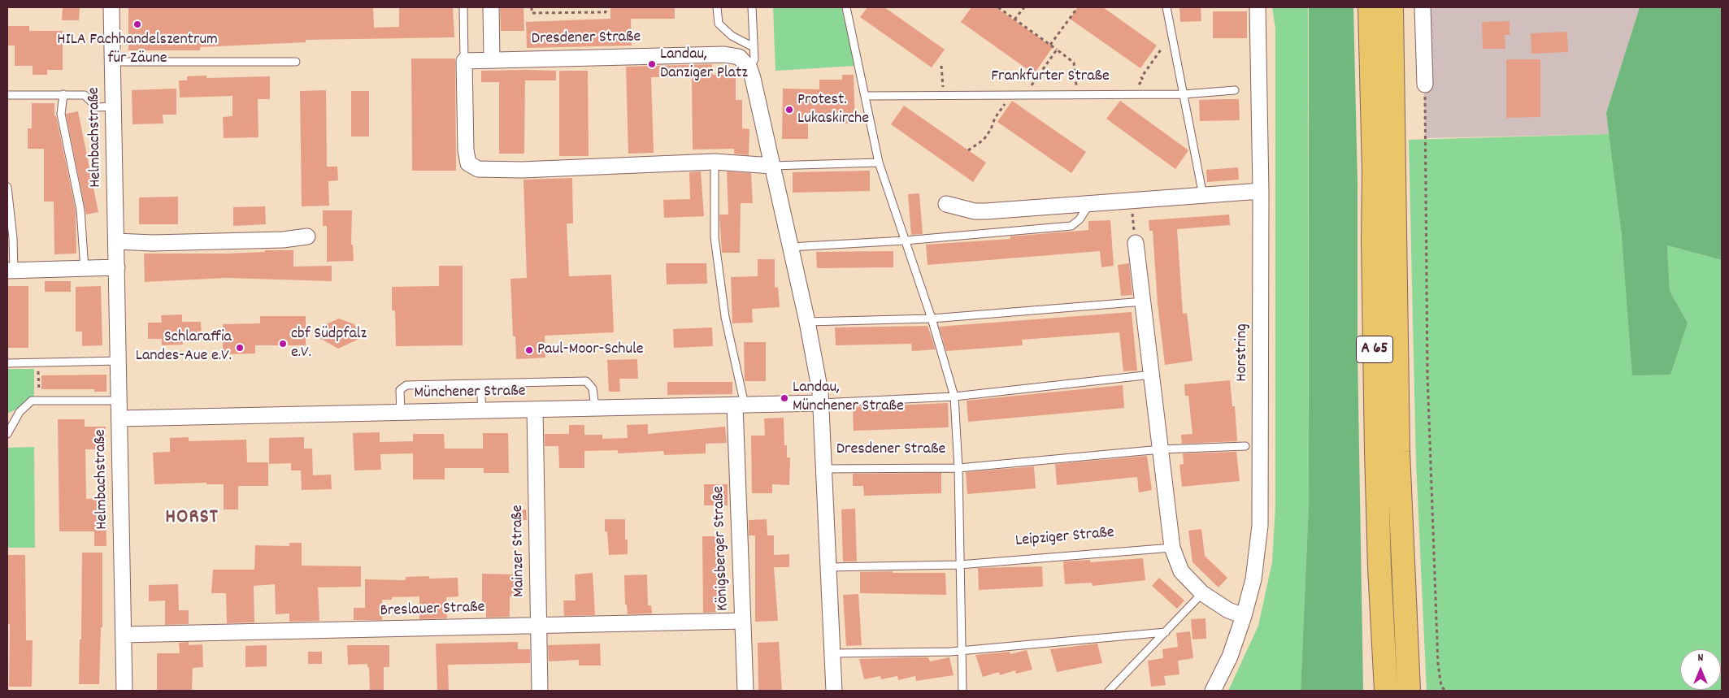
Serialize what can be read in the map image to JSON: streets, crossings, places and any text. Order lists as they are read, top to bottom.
{
  "streets": {
    "highway": ["A 65"],
    "street": [
      "Dresdener Straße",
      "Helmbachstraße",
      "Horstring",
      "Münchener Straße",
      "Königsberger Straße",
      "Mainzer Straße",
      "Breslauer Straße"
    ],
    "lane": ["Frankfurter Straße", "Leipziger Straße"]
  },
  "crossings": [
    ["Dresdener Straße", "Münchener Straße"],
    ["Helmbachstraße", "Münchener Straße"],
    ["Helmbachstraße", "Breslauer Straße"],
    ["Münchener Straße", "Königsberger Straße"],
    ["Münchener Straße", "Mainzer Straße"],
    ["Königsberger Straße", "Breslauer Straße"],
    ["Mainzer Straße", "Breslauer Straße"]
  ],
  "districts": ["HORST"],
  "places": [
    "HILA Fachhandelszentrum für Zäune",
    "Landau, Danziger Platz",
    "Protest. Lukaskirche",
    "cbf Südpfalz e.V.",
    "Schlaraffia Landes-Aue e.V.",
    "Paul-Moor-Schule",
    "Landau, Münchener Straße"
  ],
  "north": "top"
}
